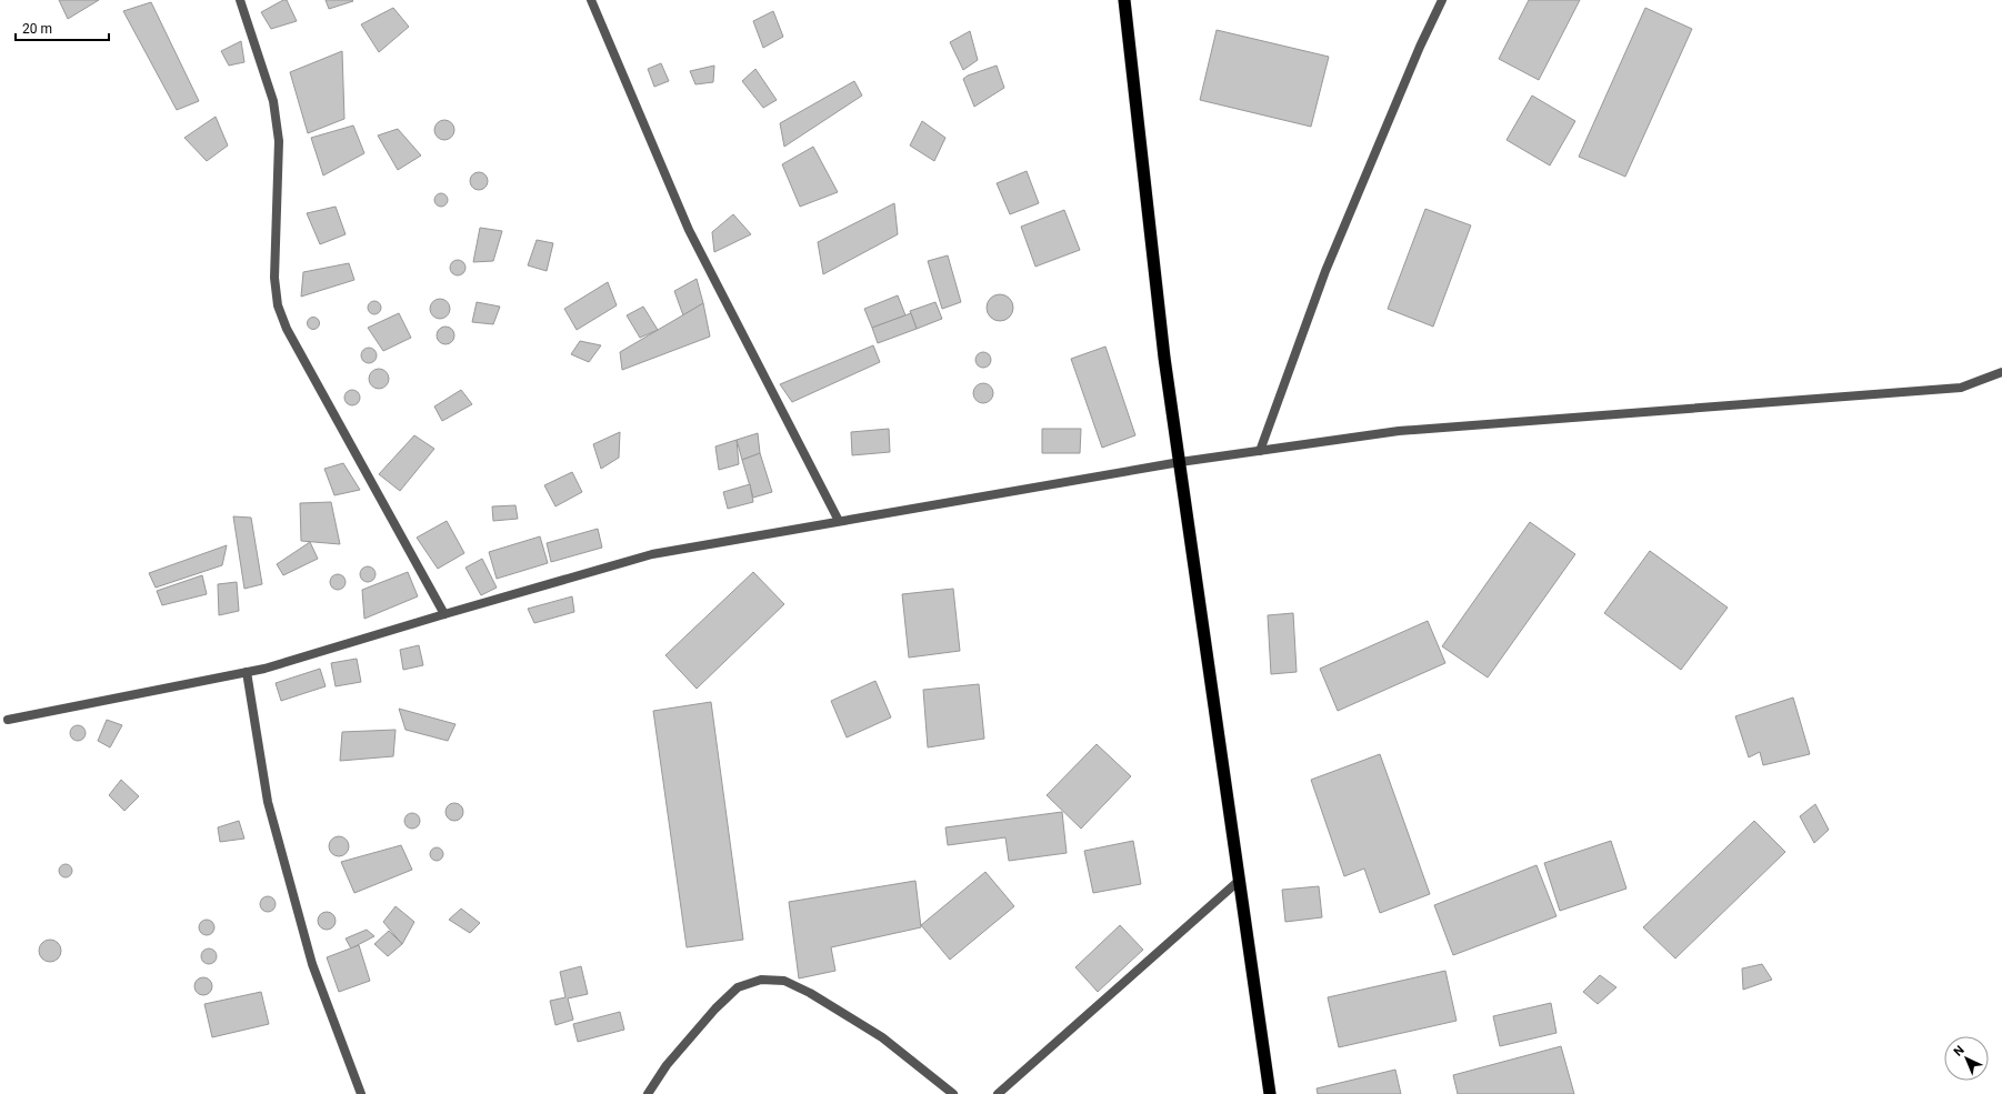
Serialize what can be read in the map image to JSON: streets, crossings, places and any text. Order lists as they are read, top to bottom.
{
  "scale_bar": "20 m",
  "north": "top left"
}
